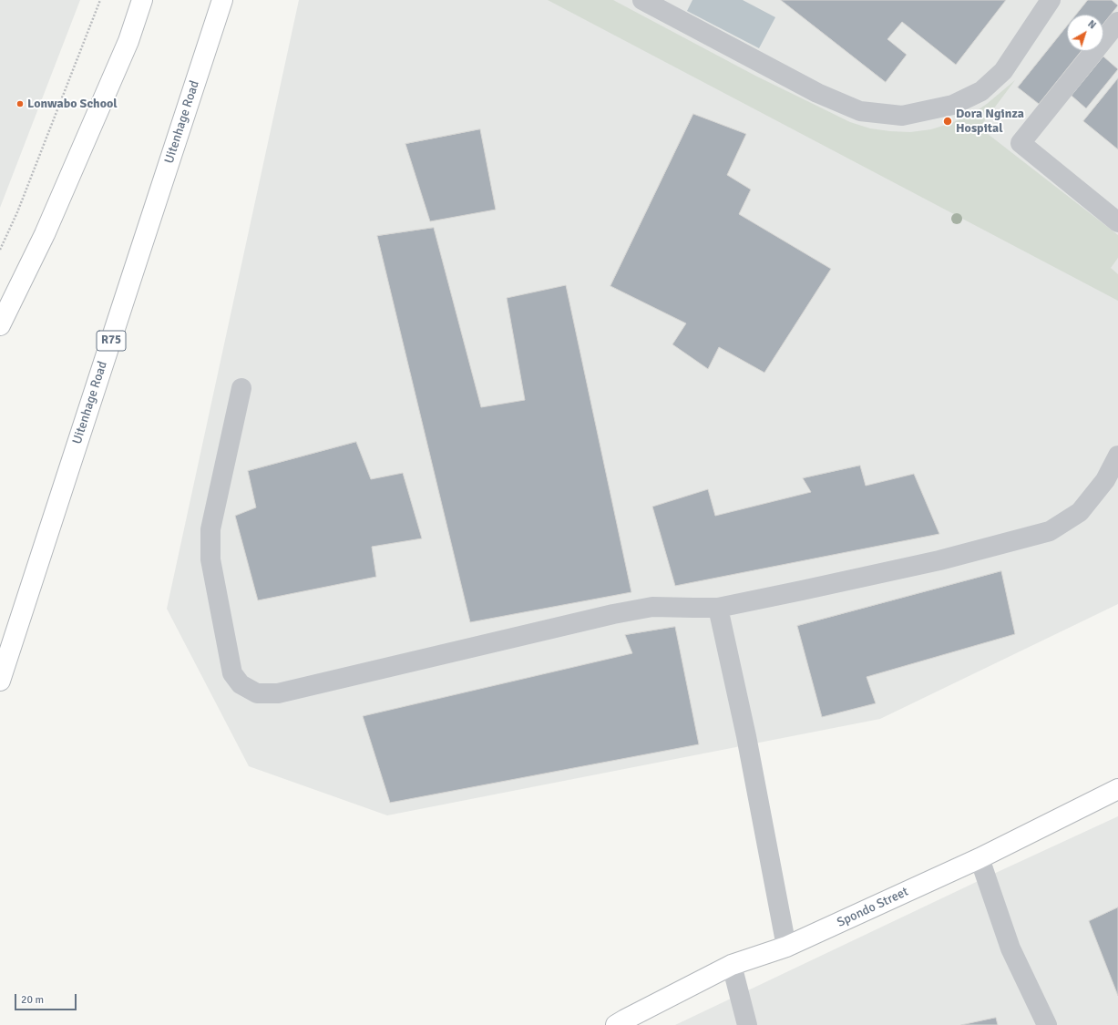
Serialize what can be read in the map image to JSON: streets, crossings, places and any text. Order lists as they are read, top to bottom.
{
  "streets": {
    "main road": ["Uitenhage Road", "R75", "Spondo Street"]
  },
  "places": ["Lonwabo School", "Dora Nginza Hospital"],
  "scale_bar": "20 m",
  "north": "top right"
}
